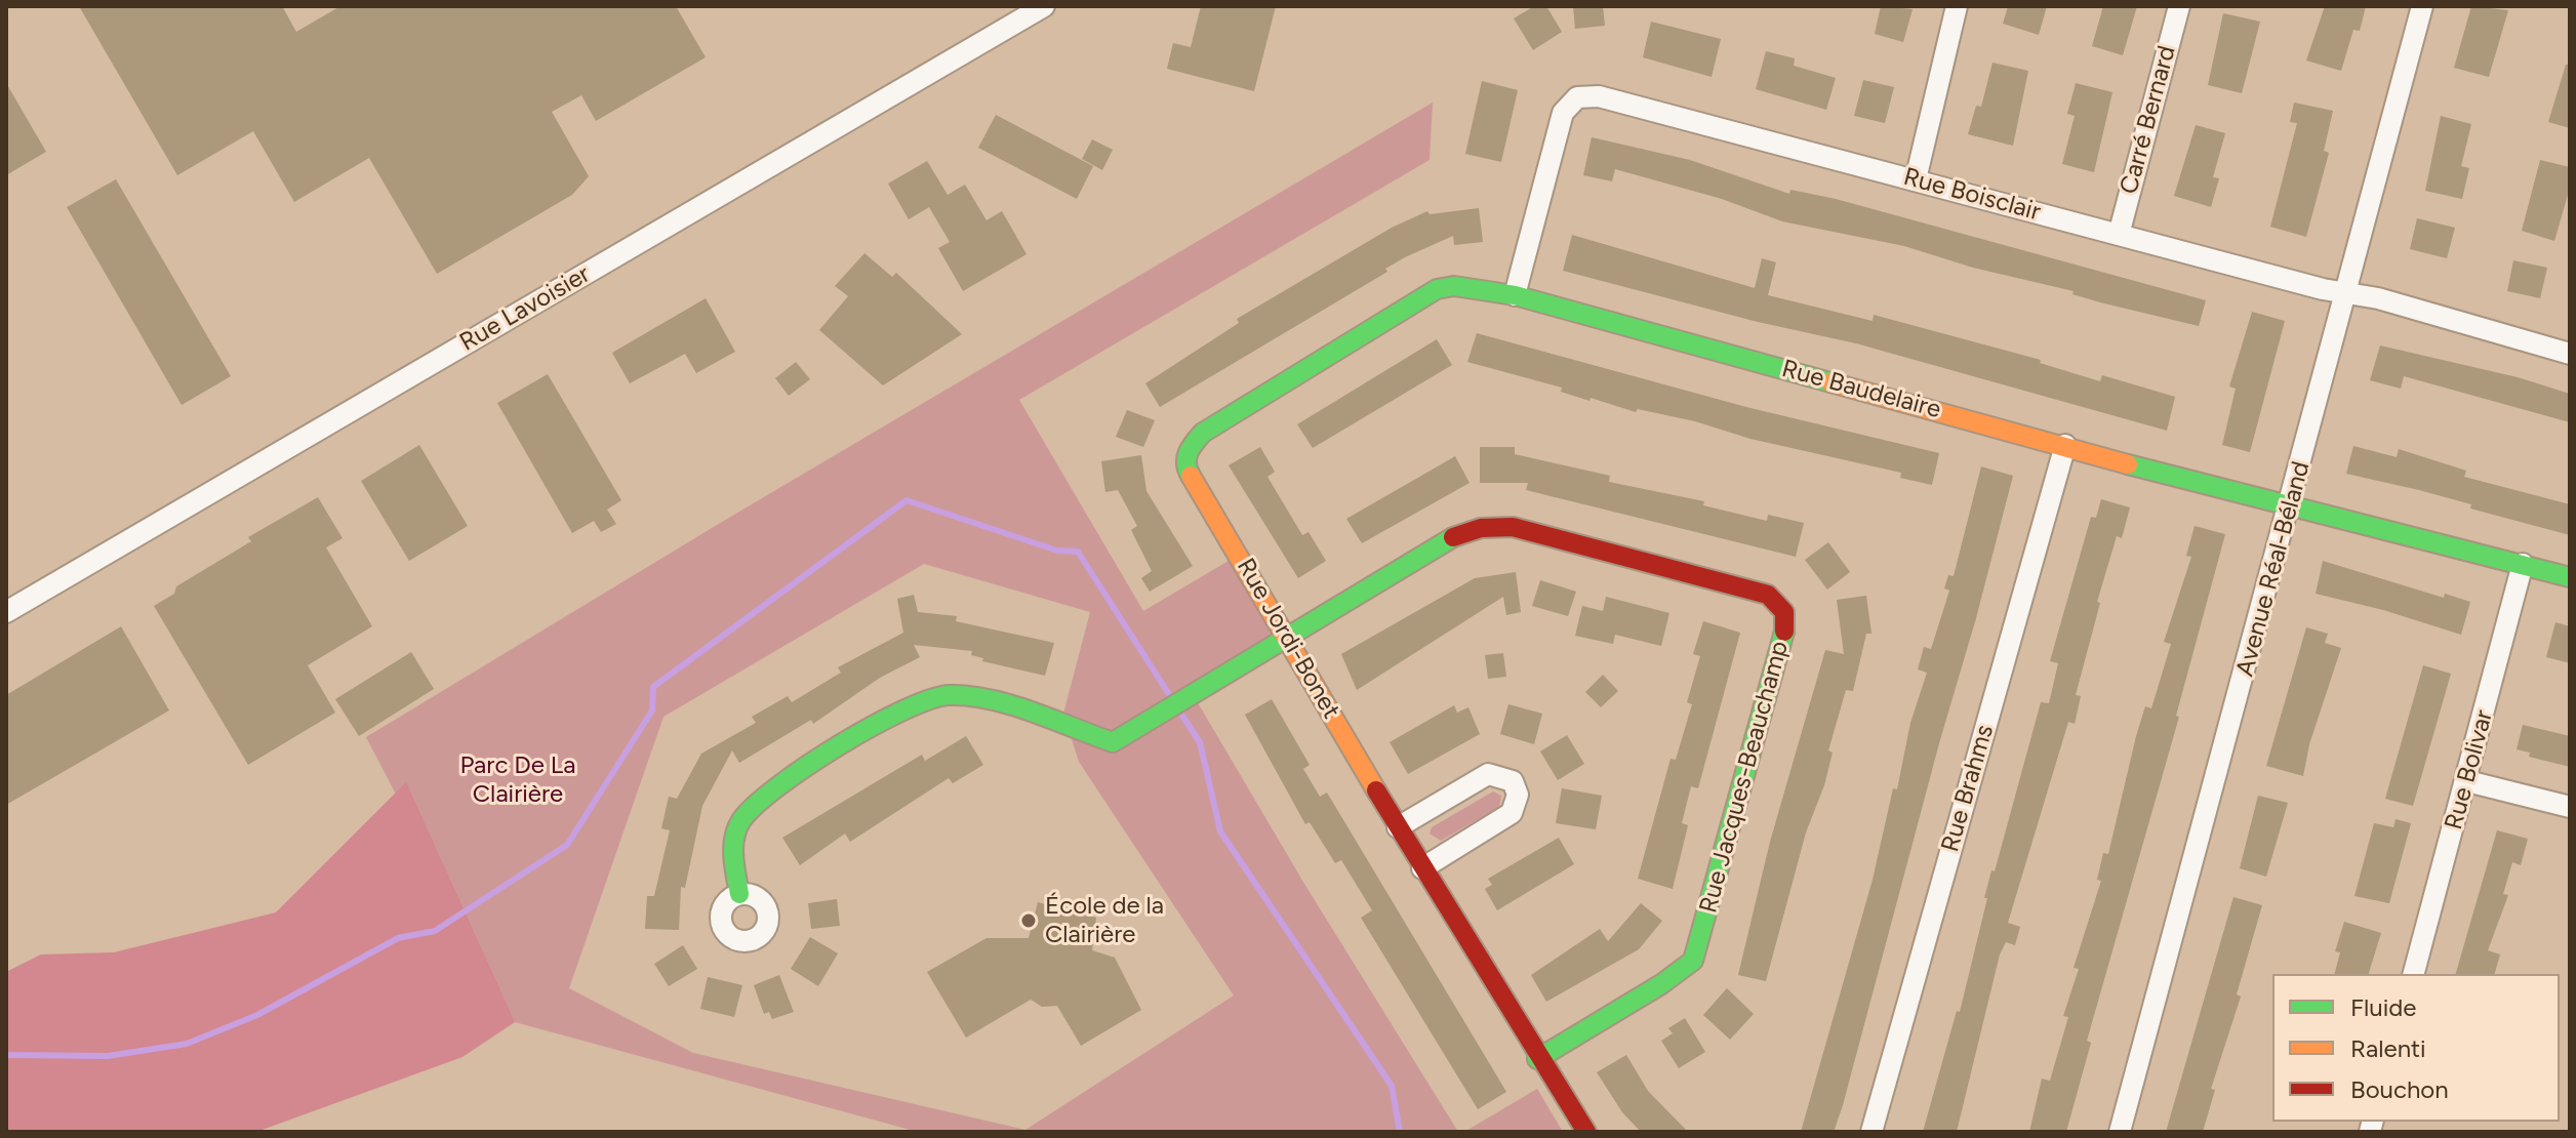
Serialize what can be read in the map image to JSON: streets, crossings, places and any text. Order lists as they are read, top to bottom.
{
  "streets": {
    "street": [
      "Carré Bernard",
      "Rue Boisclair",
      "Rue Lavoisier",
      "Rue Baudelaire",
      "Avenue Réal-Béland",
      "Rue Jordi-Bonet",
      "Rue Bolivar",
      "Rue Jacques-Beauchamp",
      "Rue Brahms"
    ]
  },
  "crossings": [
    ["Carré Bernard", "Rue Boisclair"],
    ["Rue Boisclair", "Rue Baudelaire"],
    ["Rue Boisclair", "Avenue Réal-Béland"],
    ["Rue Baudelaire", "Avenue Réal-Béland"],
    ["Rue Baudelaire", "Rue Jordi-Bonet"],
    ["Rue Baudelaire", "Rue Bolivar"],
    ["Rue Baudelaire", "Rue Brahms"],
    ["Rue Jordi-Bonet", "Rue Jacques-Beauchamp"]
  ],
  "parks": ["Parc De La Clairière"],
  "places": ["École de la Clairière"],
  "legend": ["Fluide", "Ralenti", "Bouchon"]
}
